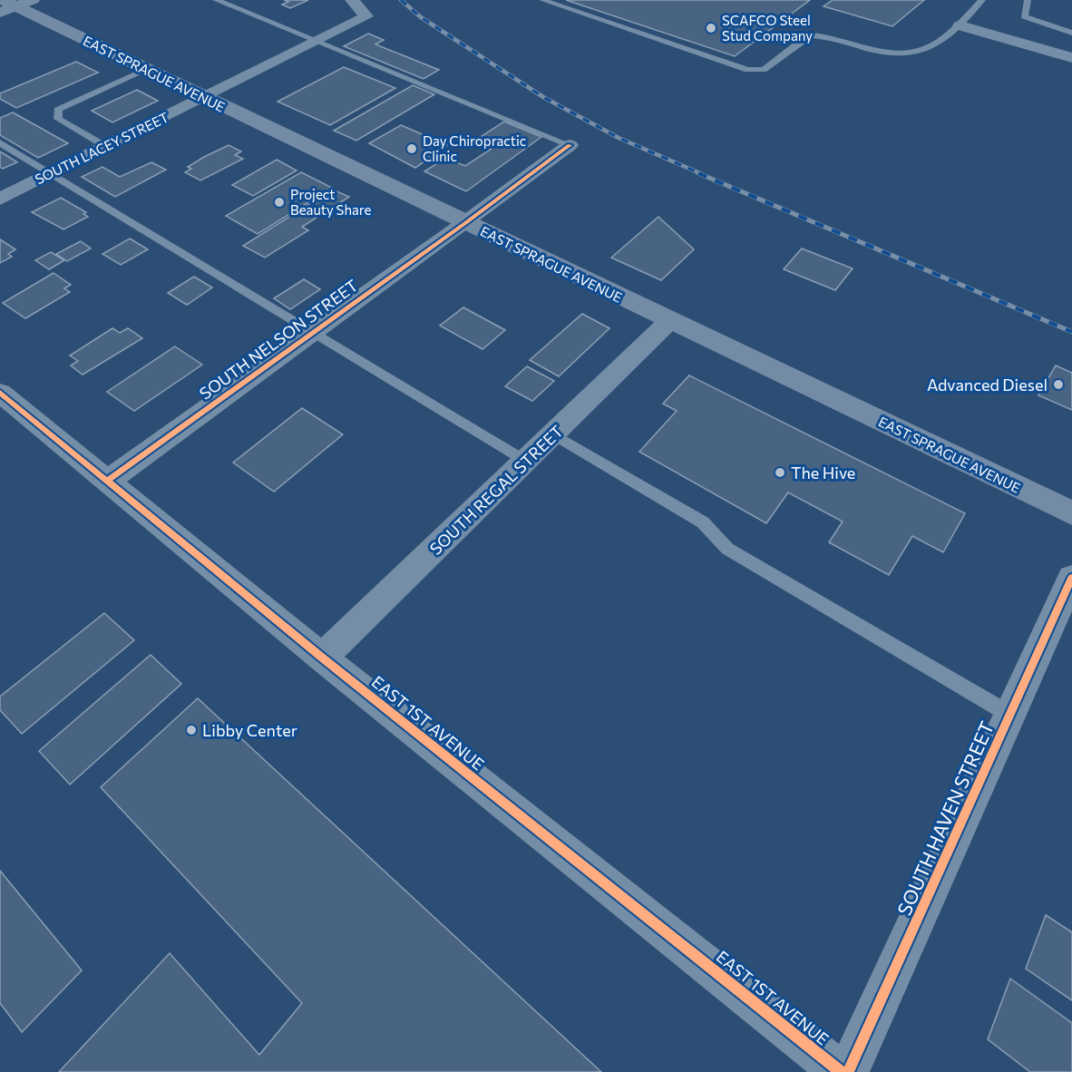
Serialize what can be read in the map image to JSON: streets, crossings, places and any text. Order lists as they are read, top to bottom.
{
  "streets": {
    "main road": ["EAST SPRAGUE AVENUE"],
    "street": [
      "SOUTH LACEY STREET",
      "SOUTH NELSON STREET",
      "SOUTH REGAL STREET",
      "EAST 1ST AVENUE",
      "SOUTH HAVEN STREET"
    ]
  },
  "crossings": [
    ["EAST SPRAGUE AVENUE", "SOUTH LACEY STREET"],
    ["EAST SPRAGUE AVENUE", "SOUTH NELSON STREET"],
    ["EAST SPRAGUE AVENUE", "SOUTH REGAL STREET"],
    ["SOUTH NELSON STREET", "EAST 1ST AVENUE"],
    ["SOUTH REGAL STREET", "EAST 1ST AVENUE"]
  ],
  "places": [
    "SCAFCO Steel Stud Company",
    "Day Chiropractic Clinic",
    "Project Beauty Share",
    "Advanced Diesel",
    "The Hive",
    "Libby Center"
  ]
}
